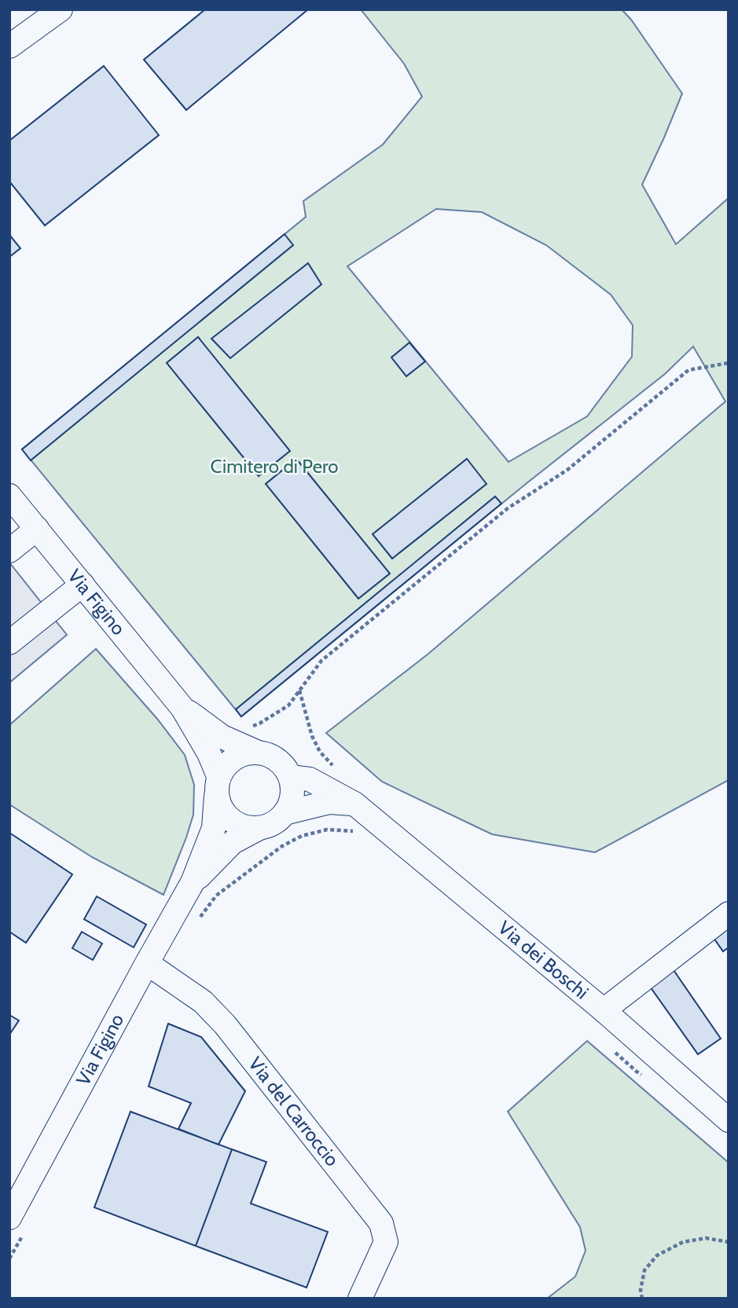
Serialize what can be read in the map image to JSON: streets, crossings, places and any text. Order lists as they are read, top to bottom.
{
  "streets": {
    "street": ["Via Figino", "Via dei Boschi", "Via del Carroccio"]
  },
  "crossings": [
    ["Via Figino", "Via dei Boschi"],
    ["Via Figino", "Via del Carroccio"]
  ],
  "parks": ["Cimitero di Pero"]
}
